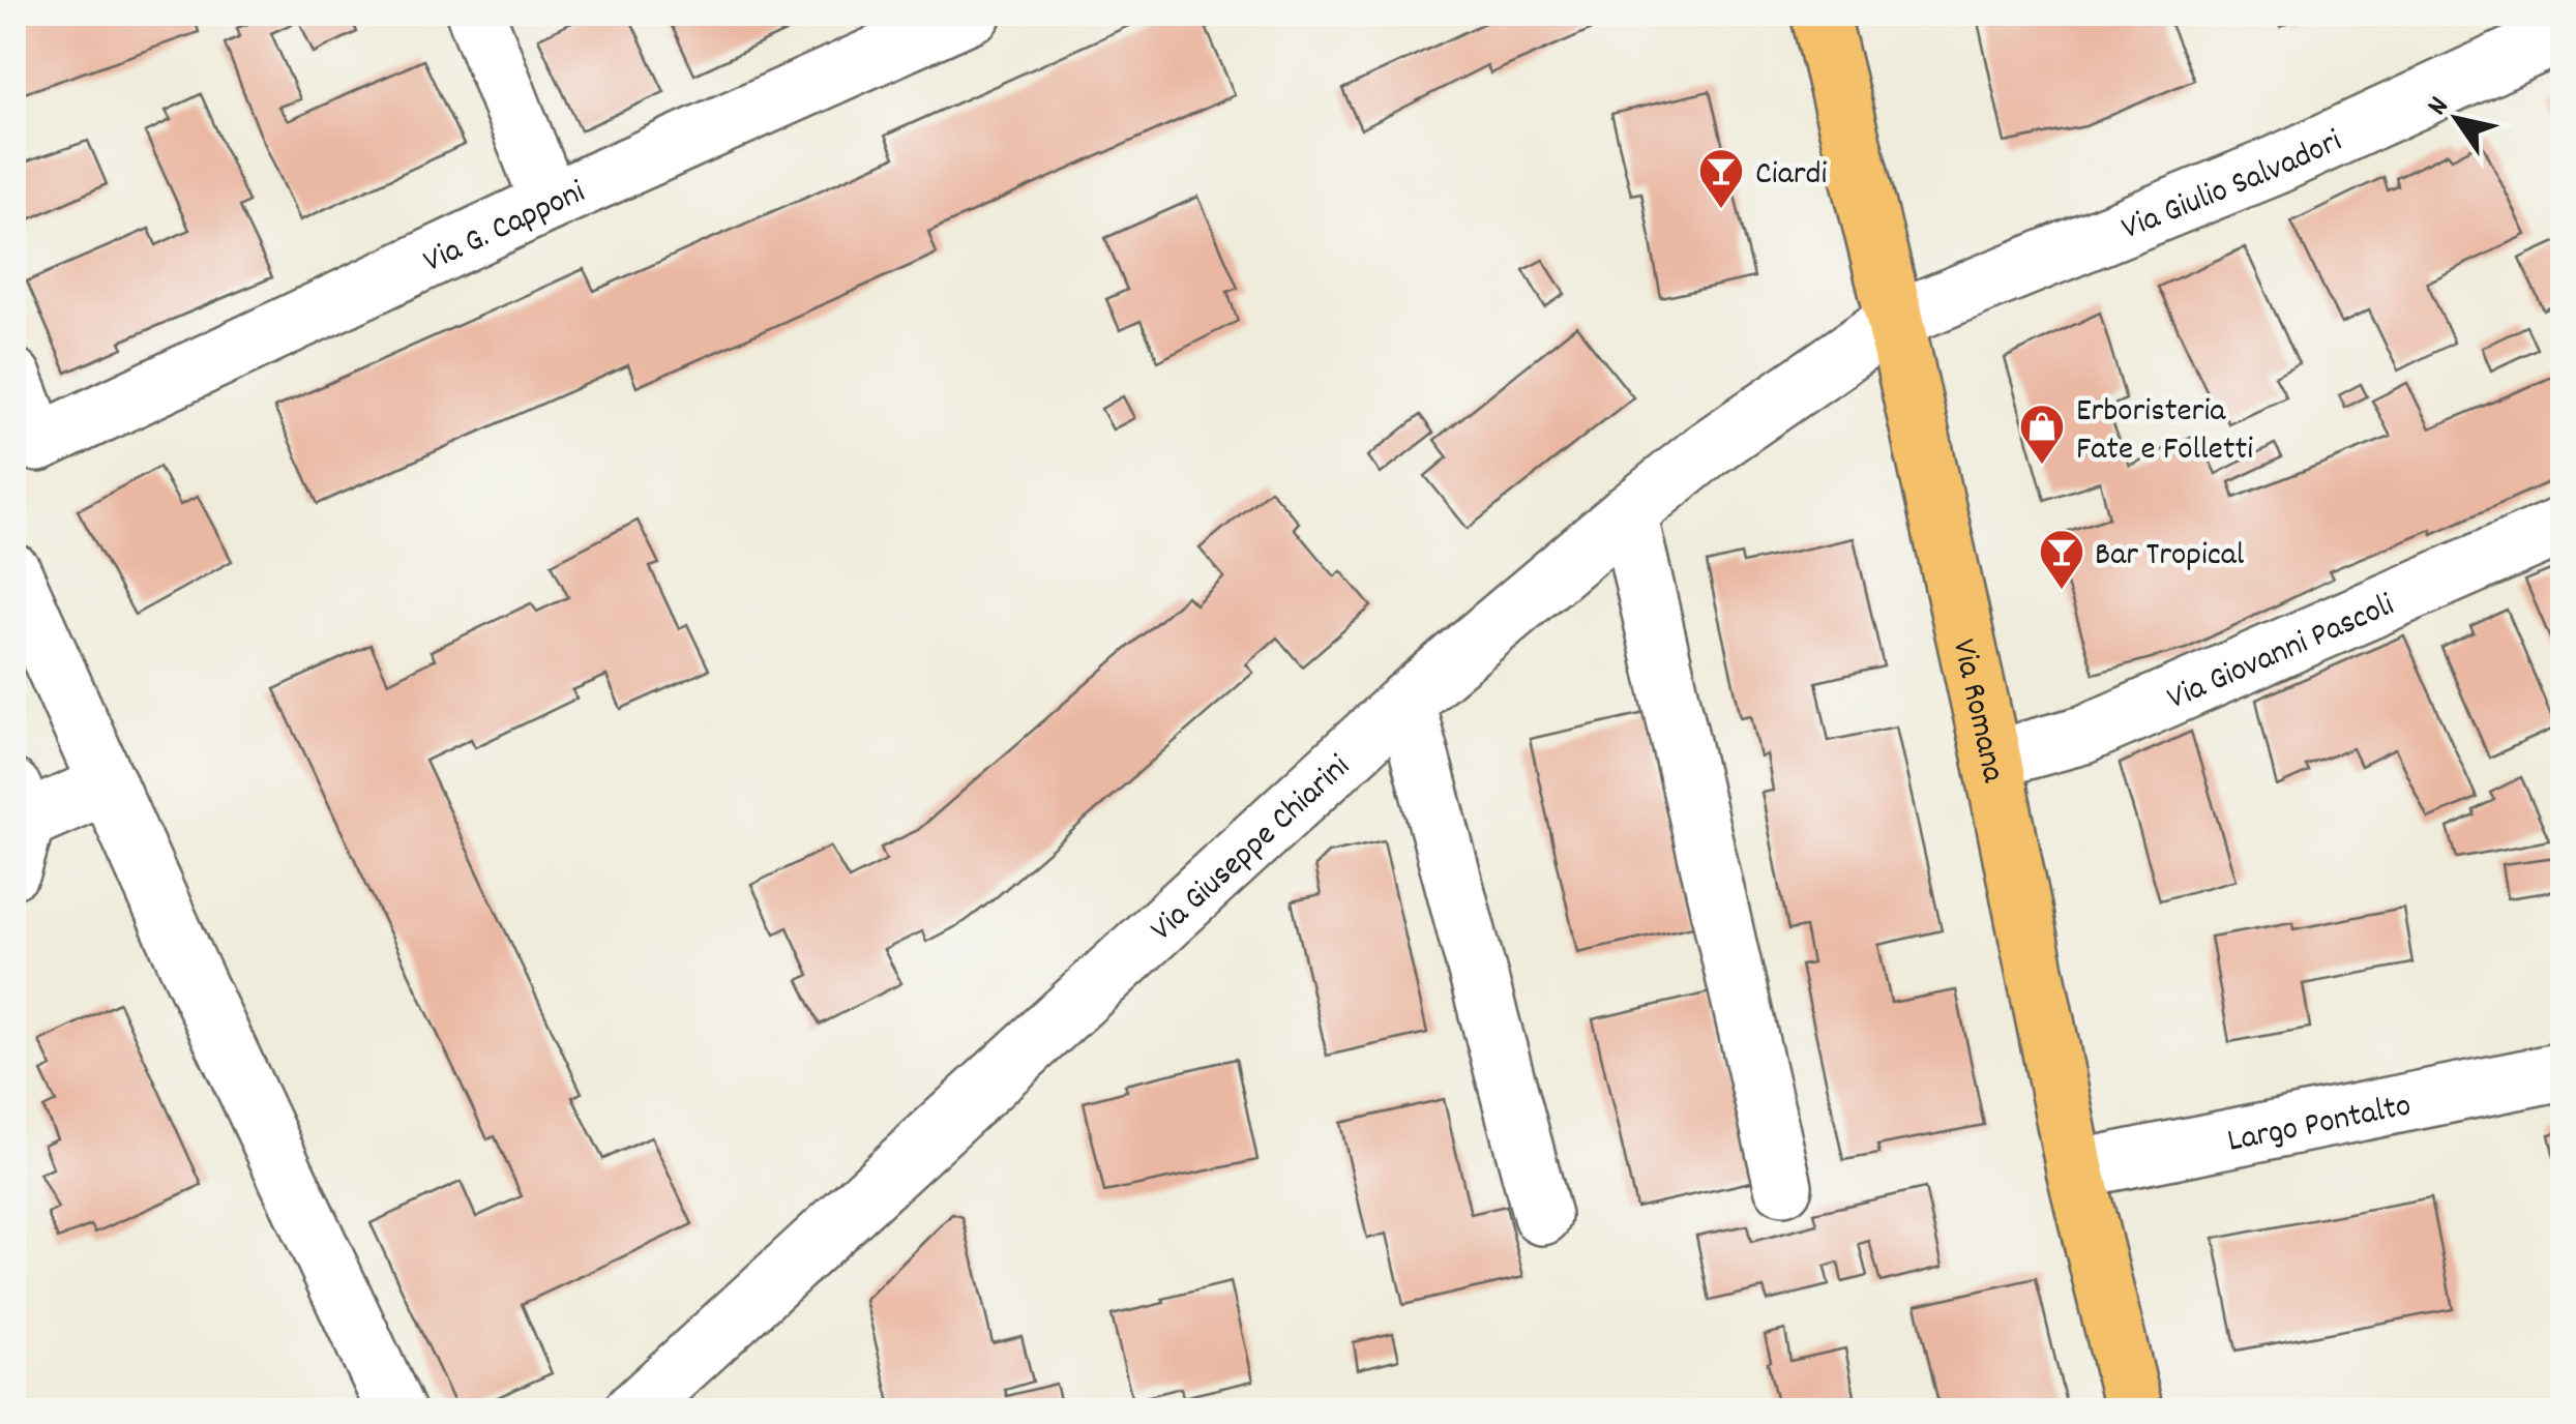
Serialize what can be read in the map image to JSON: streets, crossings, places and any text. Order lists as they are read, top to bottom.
{
  "streets": {
    "main road": ["Via Romana"],
    "street": [
      "Via Giulio Salvadori",
      "Via G. Capponi",
      "Via Giovanni Pascoli",
      "Via Giuseppe Chiarini",
      "Largo Pontalto"
    ]
  },
  "crossings": [
    ["Via Giulio Salvadori", "Via Romana"],
    ["Via Giulio Salvadori", "Via Giuseppe Chiarini"],
    ["Via Giovanni Pascoli", "Via Romana"],
    ["Via Romana", "Via Giuseppe Chiarini"],
    ["Via Romana", "Largo Pontalto"]
  ],
  "places": {
    "bar": ["Ciardi", "Bar Tropical"],
    "shop": ["Erboristeria Fate e Folletti"]
  },
  "north": "top left"
}
